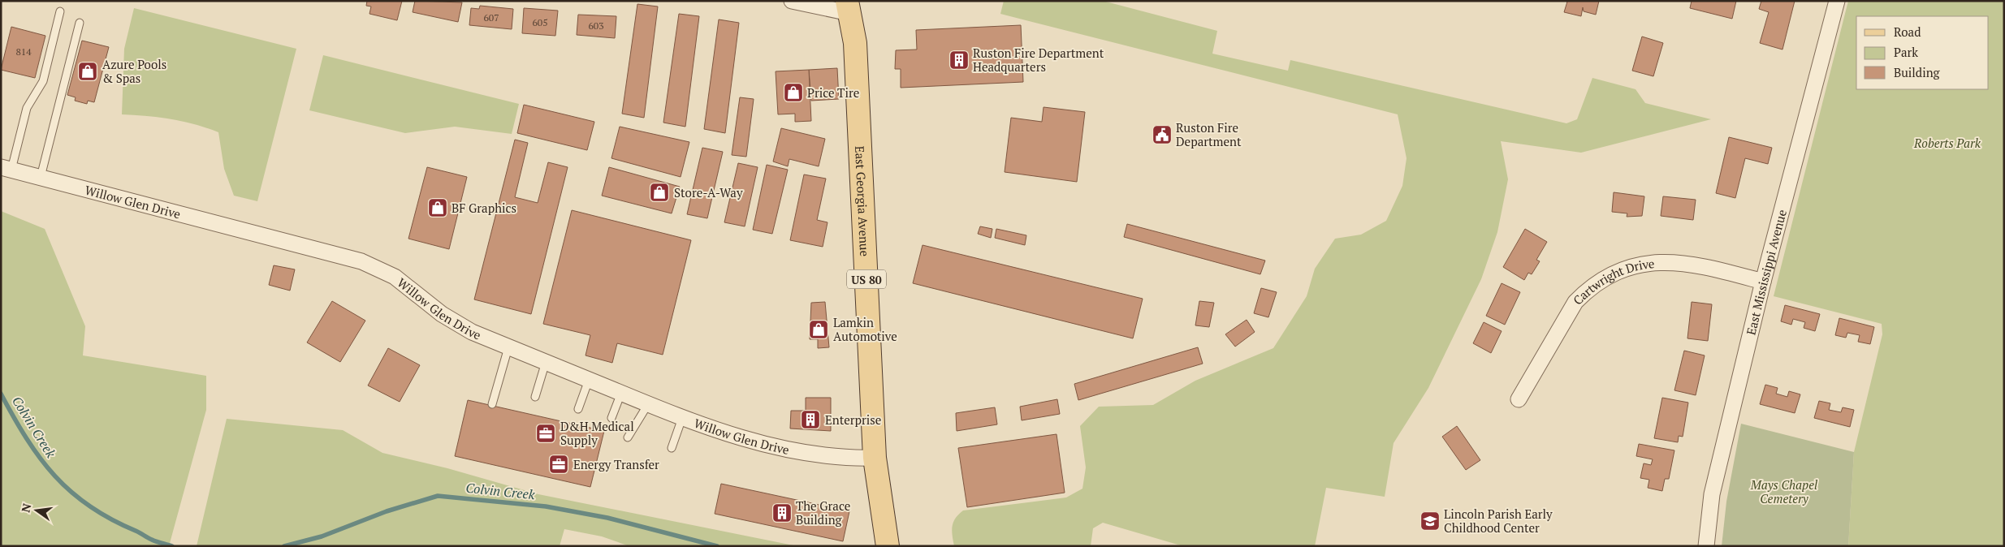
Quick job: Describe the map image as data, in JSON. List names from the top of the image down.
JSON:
{
  "streets": {
    "main road": ["East Georgia Avenue", "US 80"],
    "street": ["Willow Glen Drive", "East Mississippi Avenue", "Cartwright Drive"]
  },
  "crossings": [
    ["East Georgia Avenue", "Willow Glen Drive"],
    ["East Mississippi Avenue", "Cartwright Drive"]
  ],
  "water": ["Colvin Creek"],
  "parks": ["Roberts Park", "Mays Chapel Cemetery"],
  "places": {
    "building": ["Ruston Fire Department Headquarters", "Enterprise", "The Grace Building"],
    "shop": [
      "Azure Pools & Spas",
      "Price Tire",
      "Store-A-Way",
      "BF Graphics",
      "Lamkin Automotive"
    ],
    "public building": ["Ruston Fire Department"],
    "office": ["D&H Medical Supply", "Energy Transfer"],
    "school or university": ["Lincoln Parish Early Childhood Center"]
  },
  "house_numbers": [
    "607",
    "605",
    "603",
    "814"
  ],
  "legend": ["Road", "Park", "Building"],
  "north": "left"
}
